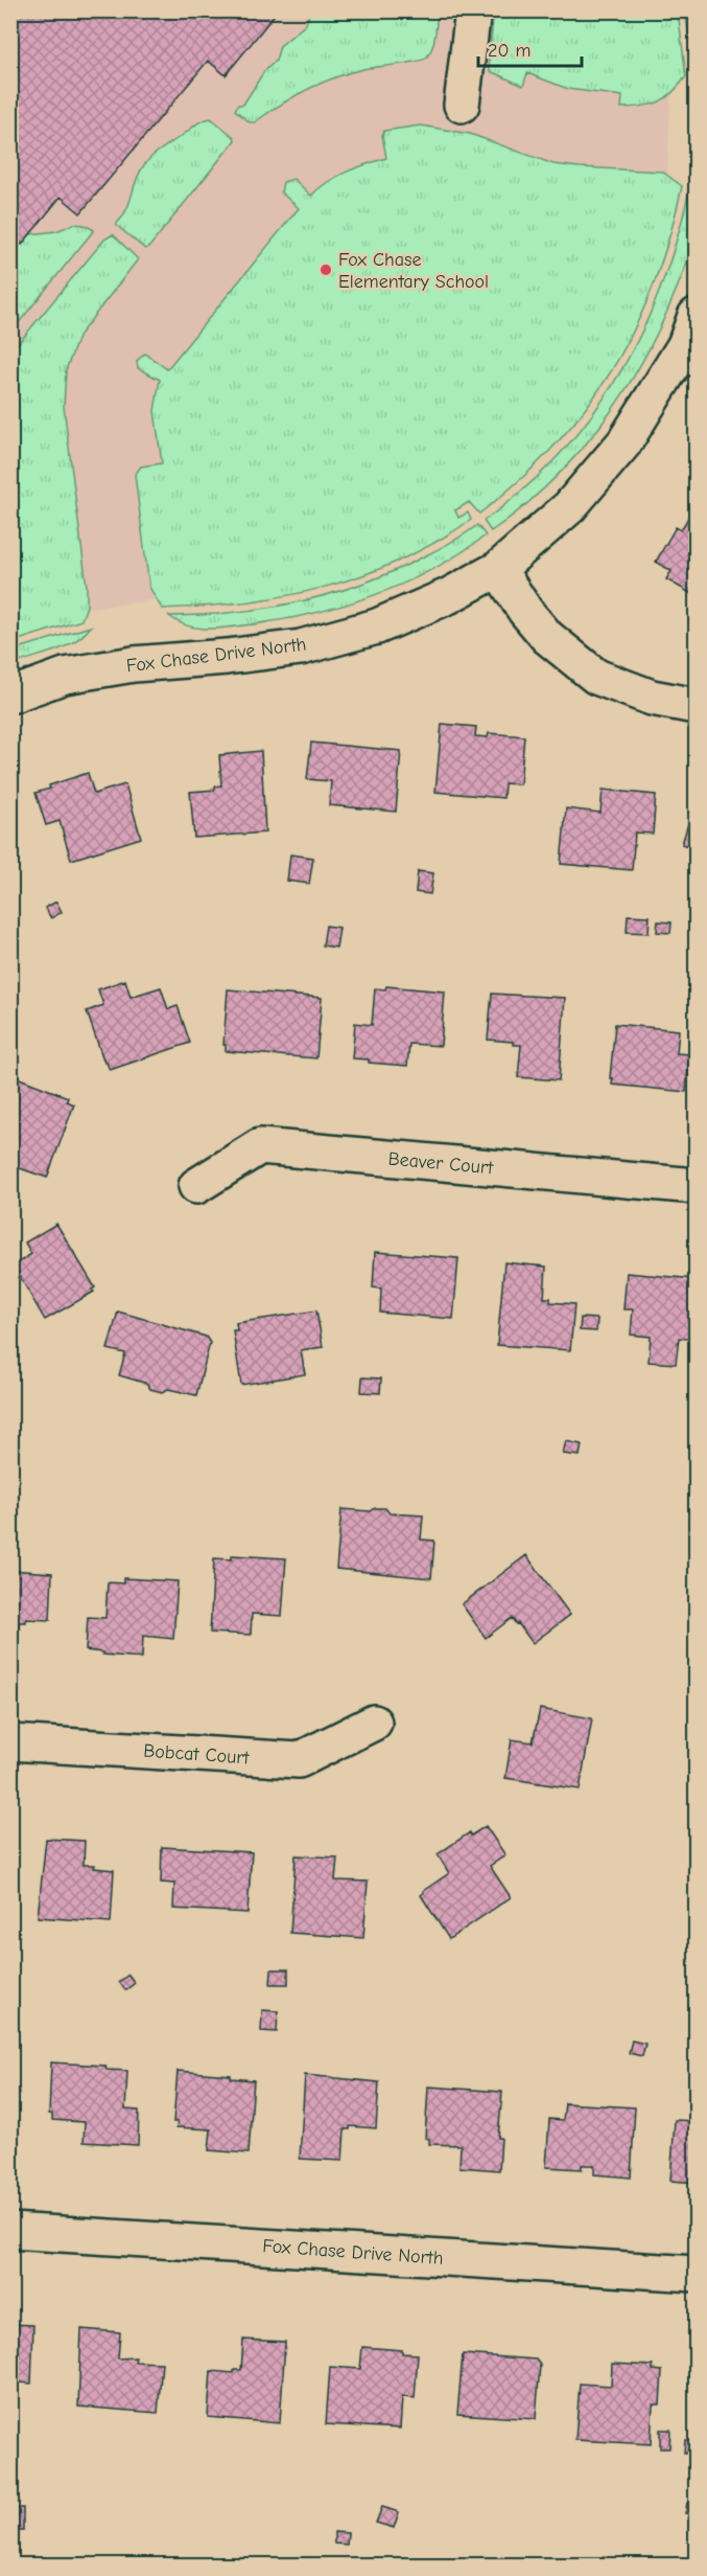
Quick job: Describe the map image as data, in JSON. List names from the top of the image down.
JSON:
{
  "streets": {
    "street": ["Fox Chase Drive North", "Beaver Court", "Bobcat Court"]
  },
  "places": ["Fox Chase Elementary School"],
  "scale_bar": "20 m"
}
